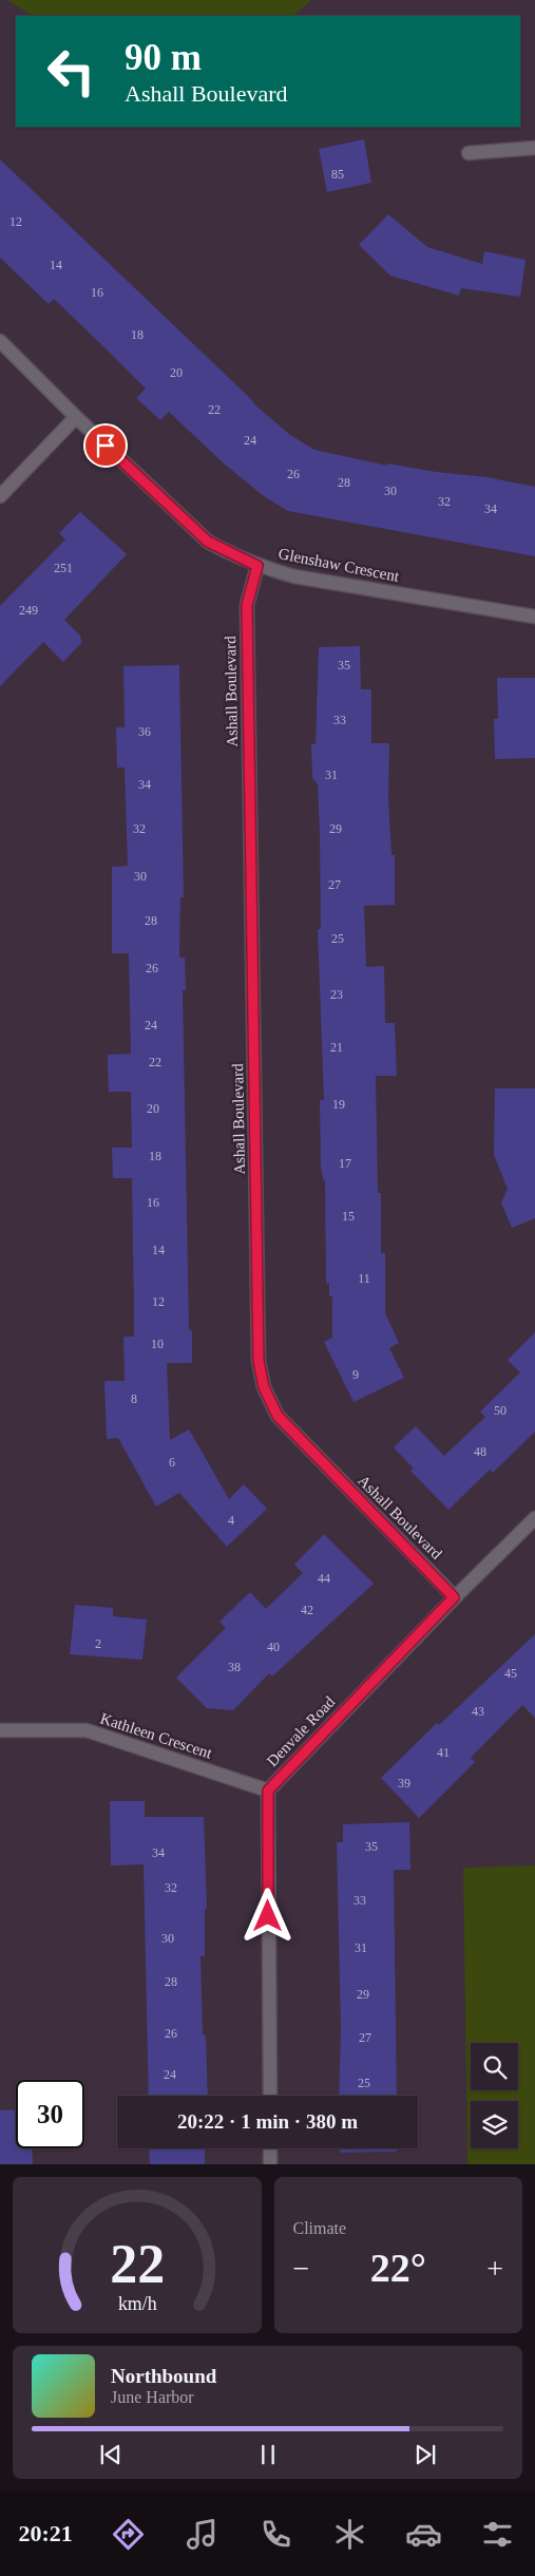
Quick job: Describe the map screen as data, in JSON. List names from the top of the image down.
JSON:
{
  "streets": {
    "street": [
      "Glenshaw Crescent",
      "Ashall Boulevard",
      "Denvale Road",
      "Kathleen Crescent"
    ]
  },
  "crossings": [
    ["Glenshaw Crescent", "Ashall Boulevard"],
    ["Ashall Boulevard", "Denvale Road"],
    ["Denvale Road", "Kathleen Crescent"]
  ],
  "house_numbers": [
    "85",
    "12",
    "14",
    "16",
    "18",
    "20",
    "22",
    "24",
    "26",
    "28",
    "30",
    "32",
    "34",
    "251",
    "249",
    "35",
    "33",
    "36",
    "31",
    "34",
    "32",
    "29",
    "30",
    "27",
    "28",
    "25",
    "26",
    "23",
    "24",
    "21",
    "22",
    "19",
    "20",
    "18",
    "17",
    "16",
    "15",
    "14",
    "11",
    "12",
    "10",
    "9",
    "8",
    "50",
    "48",
    "6",
    "4",
    "44",
    "42",
    "2",
    "40",
    "38",
    "45",
    "43",
    "41",
    "39",
    "35",
    "34",
    "32",
    "33",
    "30",
    "31",
    "28",
    "29",
    "26",
    "27",
    "24",
    "25"
  ],
  "page": {
    "turn": ["90 m", "Ashall Boulevard"],
    "limit": "30",
    "trip": "20:22 · 1 min · 380 m",
    "tile": "Climate",
    "heat": ["−", "22°", "+"],
    "song": ["Northbound", "June Harbor"],
    "tabs": "20:21",
    "gauge": ["22", "km/h"]
  }
}
